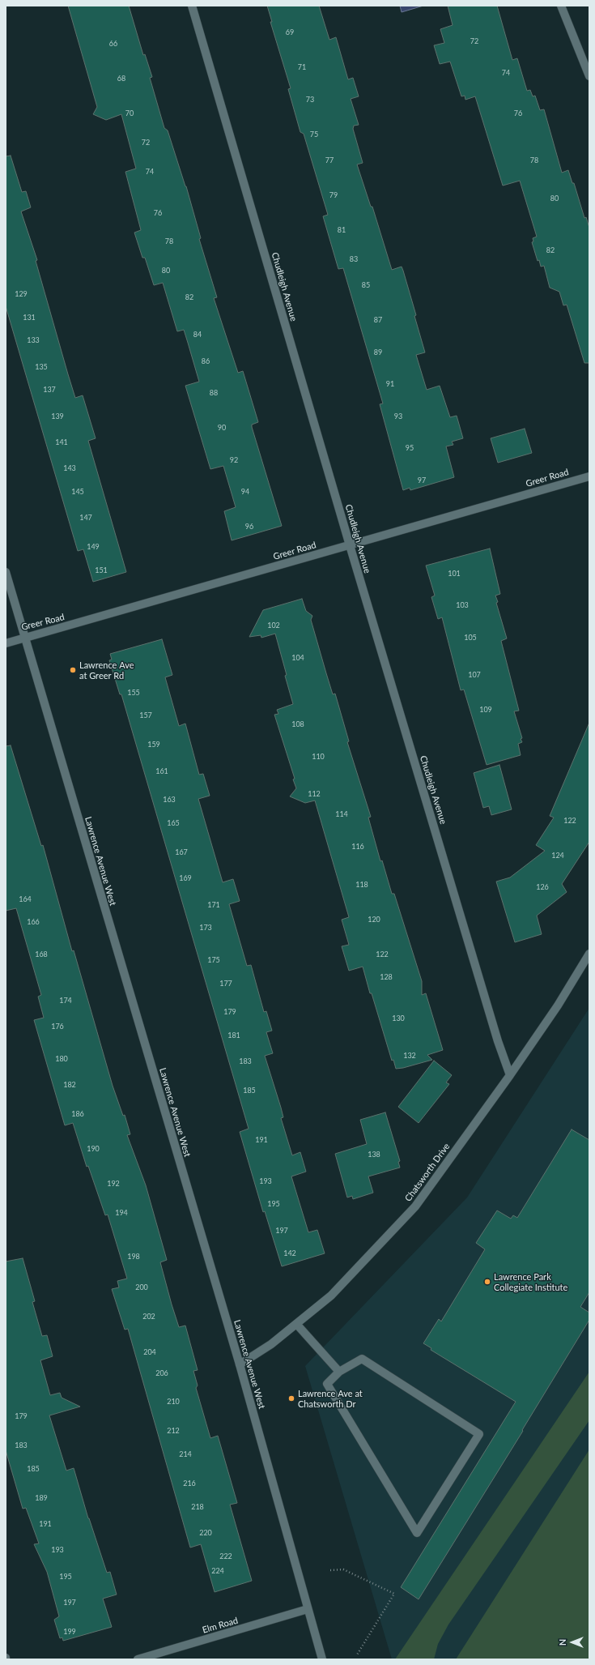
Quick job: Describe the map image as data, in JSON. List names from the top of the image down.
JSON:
{
  "streets": {
    "street": [
      "Chudleigh Avenue",
      "Greer Road",
      "Lawrence Avenue West",
      "Chatsworth Drive",
      "Elm Road"
    ]
  },
  "crossings": [
    ["Chudleigh Avenue", "Greer Road"],
    ["Chudleigh Avenue", "Chatsworth Drive"],
    ["Greer Road", "Lawrence Avenue West"],
    ["Lawrence Avenue West", "Chatsworth Drive"],
    ["Lawrence Avenue West", "Elm Road"]
  ],
  "places": ["Lawrence Ave at Greer Rd", "Lawrence Park Collegiate Institute", "Lawrence Ave at Chatsworth Dr"],
  "house_numbers": [
    "69",
    "72",
    "66",
    "71",
    "74",
    "68",
    "73",
    "70",
    "76",
    "75",
    "72",
    "77",
    "78",
    "74",
    "79",
    "80",
    "76",
    "81",
    "78",
    "82",
    "83",
    "80",
    "85",
    "129",
    "82",
    "131",
    "87",
    "84",
    "133",
    "89",
    "86",
    "135",
    "91",
    "137",
    "88",
    "139",
    "93",
    "90",
    "141",
    "95",
    "92",
    "143",
    "97",
    "145",
    "94",
    "147",
    "96",
    "149",
    "151",
    "101",
    "103",
    "102",
    "105",
    "104",
    "107",
    "155",
    "109",
    "157",
    "108",
    "159",
    "110",
    "161",
    "112",
    "163",
    "114",
    "122",
    "165",
    "116",
    "167",
    "124",
    "169",
    "118",
    "126",
    "164",
    "171",
    "120",
    "166",
    "173",
    "168",
    "122",
    "175",
    "128",
    "177",
    "174",
    "179",
    "130",
    "176",
    "181",
    "132",
    "180",
    "183",
    "182",
    "185",
    "186",
    "191",
    "190",
    "138",
    "193",
    "192",
    "195",
    "194",
    "197",
    "142",
    "198",
    "200",
    "202",
    "204",
    "206",
    "210",
    "179",
    "212",
    "183",
    "214",
    "185",
    "216",
    "189",
    "218",
    "191",
    "220",
    "193",
    "222",
    "224",
    "195",
    "197",
    "199"
  ],
  "north": "left"
}
